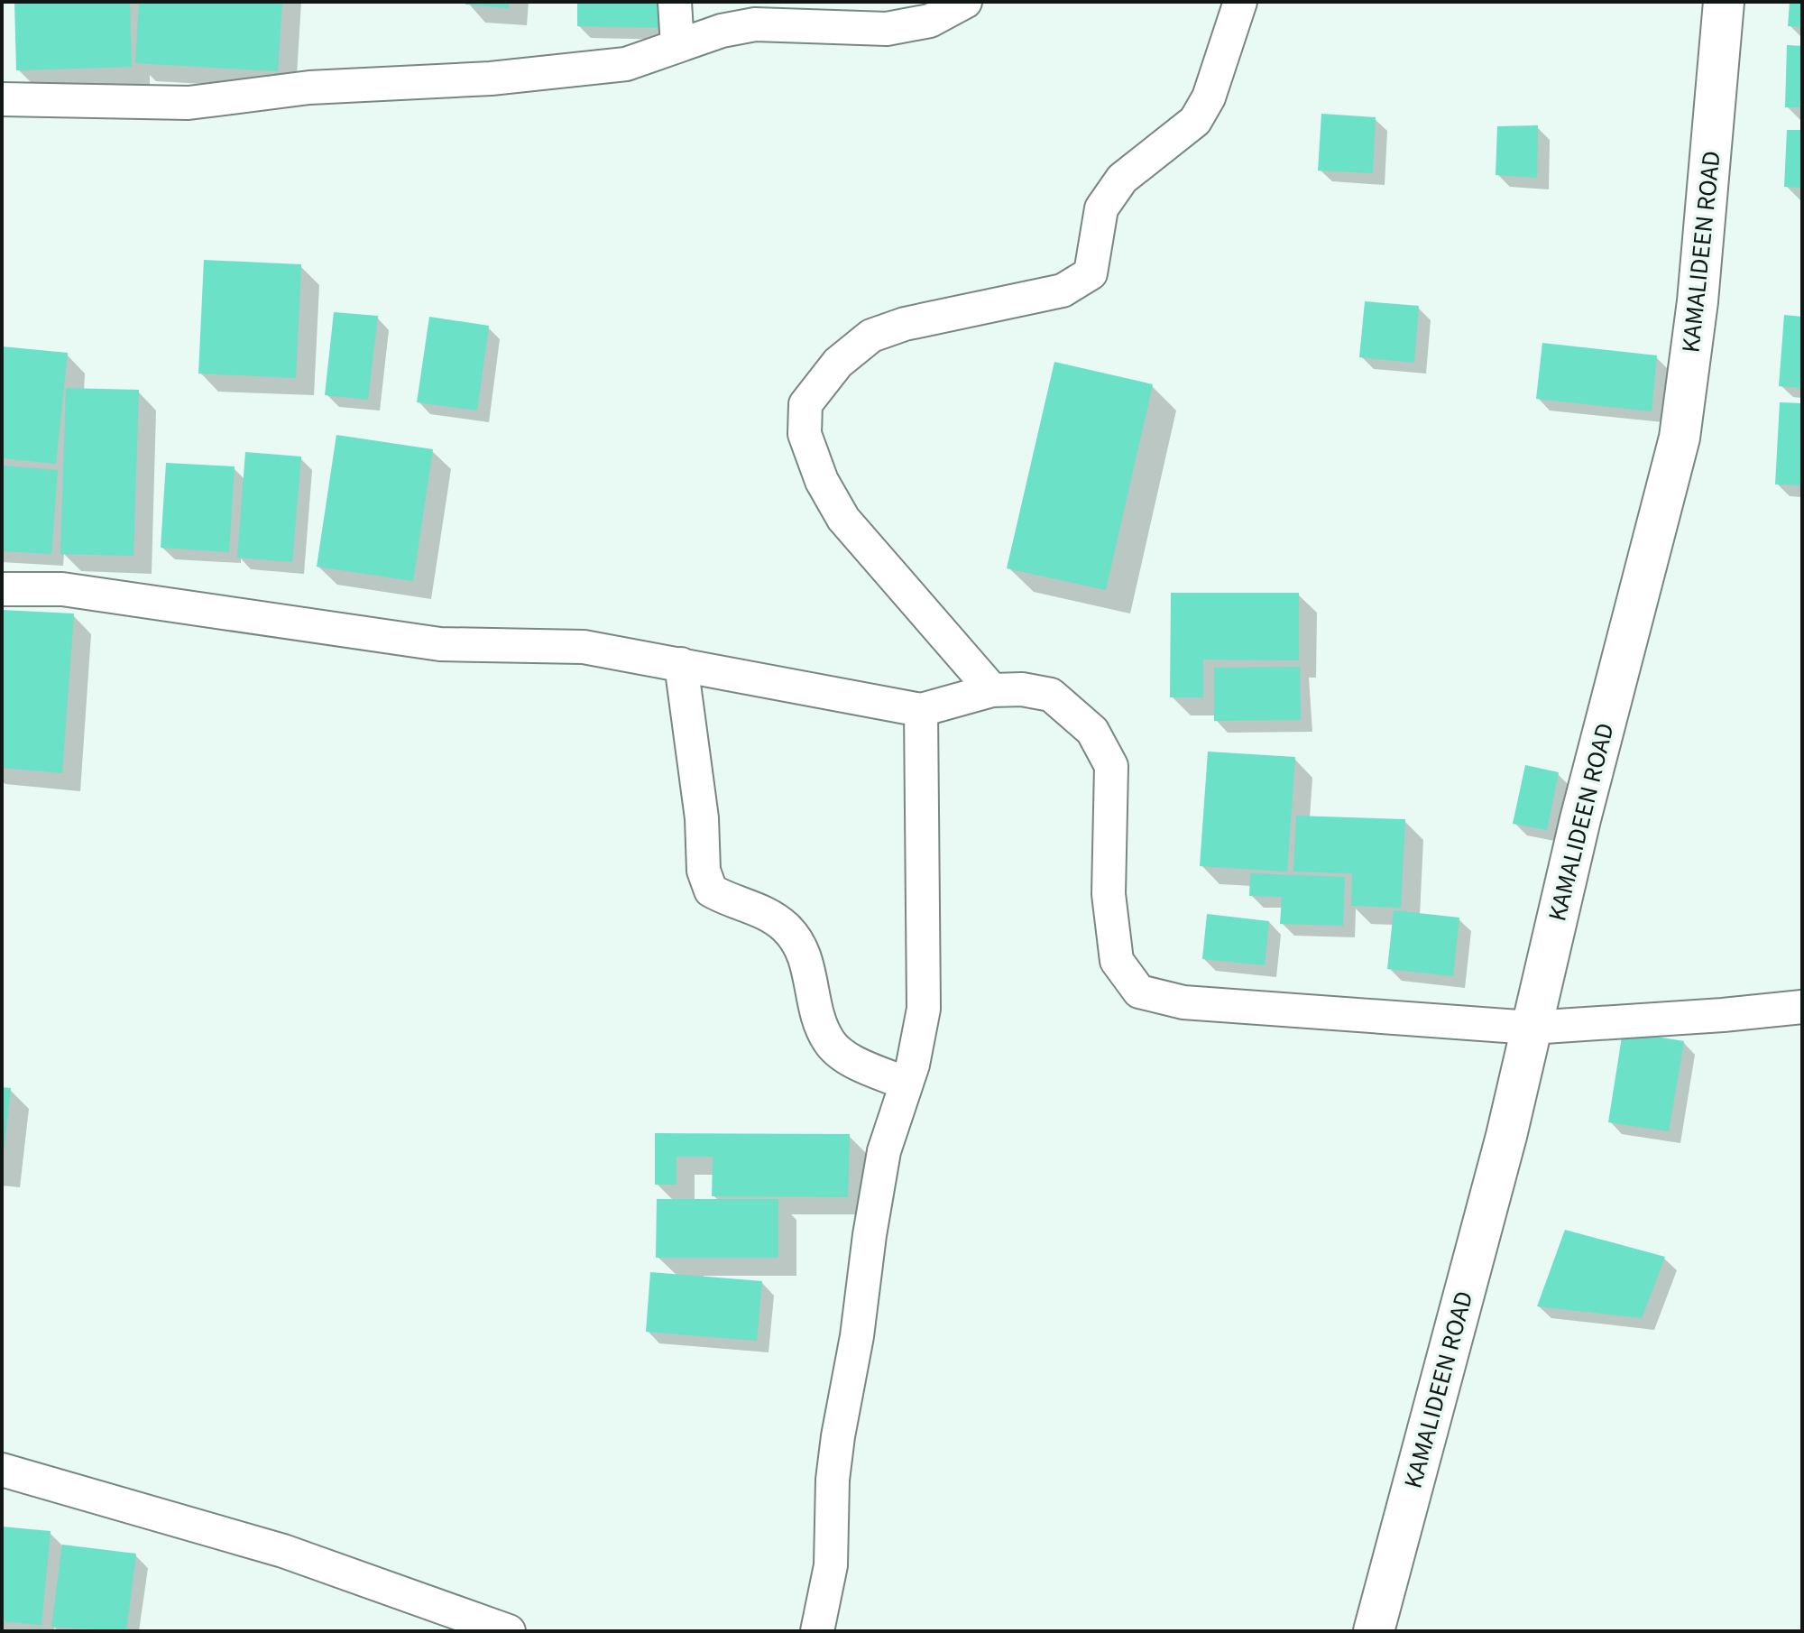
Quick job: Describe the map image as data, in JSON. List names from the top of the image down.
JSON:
{
  "streets": {
    "street": ["KAMALIDEEN ROAD"]
  }
}
